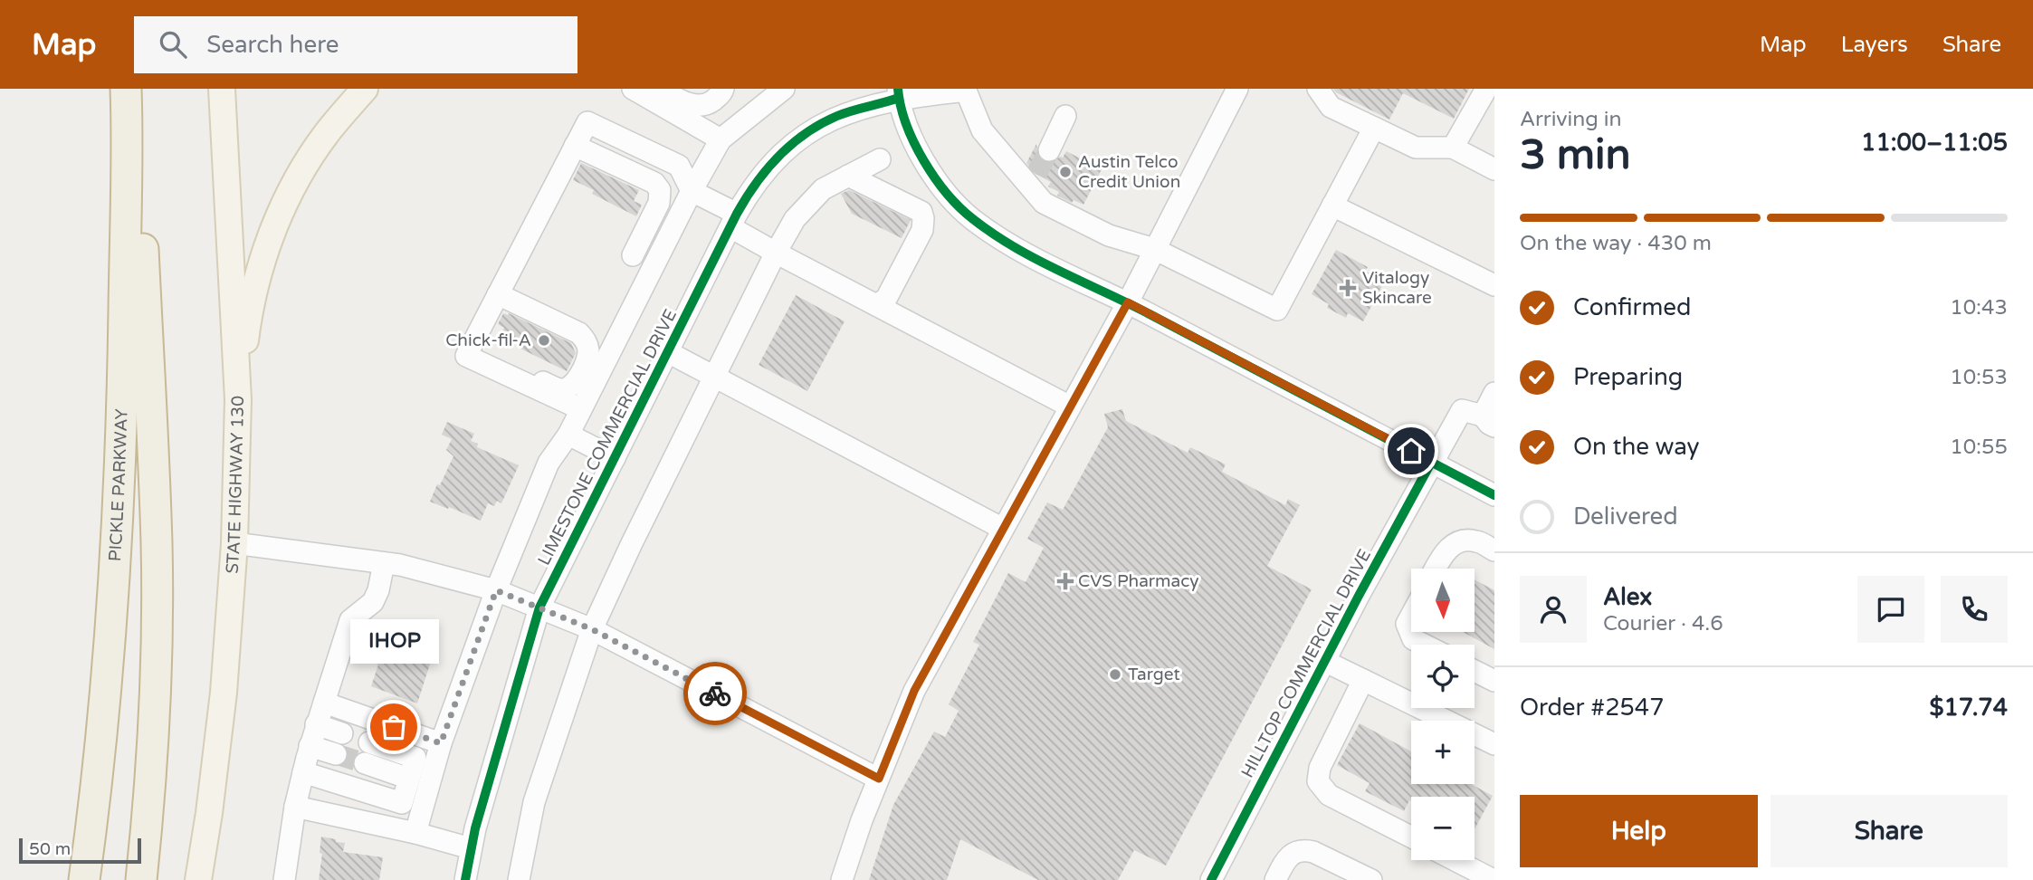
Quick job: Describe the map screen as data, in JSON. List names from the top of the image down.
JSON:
{
  "streets": {
    "highway": ["PICKLE PARKWAY"],
    "main road": ["STATE HIGHWAY 130"],
    "street": ["LIMESTONE COMMERCIAL DRIVE", "HILLTOP COMMERCIAL DRIVE"]
  },
  "places": {
    "other": [
      "Austin Telco Credit Union",
      "Chick-fil-A",
      "Target",
      "IHOP"
    ],
    "health": ["Vitalogy Skincare", "CVS Pharmacy"]
  },
  "scale_bar": "50 m",
  "north": "bottom",
  "page": {
    "header": "Map",
    "search": "Search here",
    "nav": ["Map", "Layers", "Share"],
    "heading": ["3 min", "Arriving in", "11:00–11:05"],
    "panel": [
      "Alex",
      "Courier · 4.6",
      "Order #2547",
      "$17.74"
    ],
    "bar": "On the way · 430 m",
    "list": [
      ["Confirmed", "10:43"],
      ["Preparing", "10:53"],
      ["On the way", "10:55"],
      "Delivered"
    ],
    "map_buttons": ["+", "−"],
    "bubble": "IHOP",
    "buttons": ["Help", "Share"],
    "scale": "50 m"
  }
}
